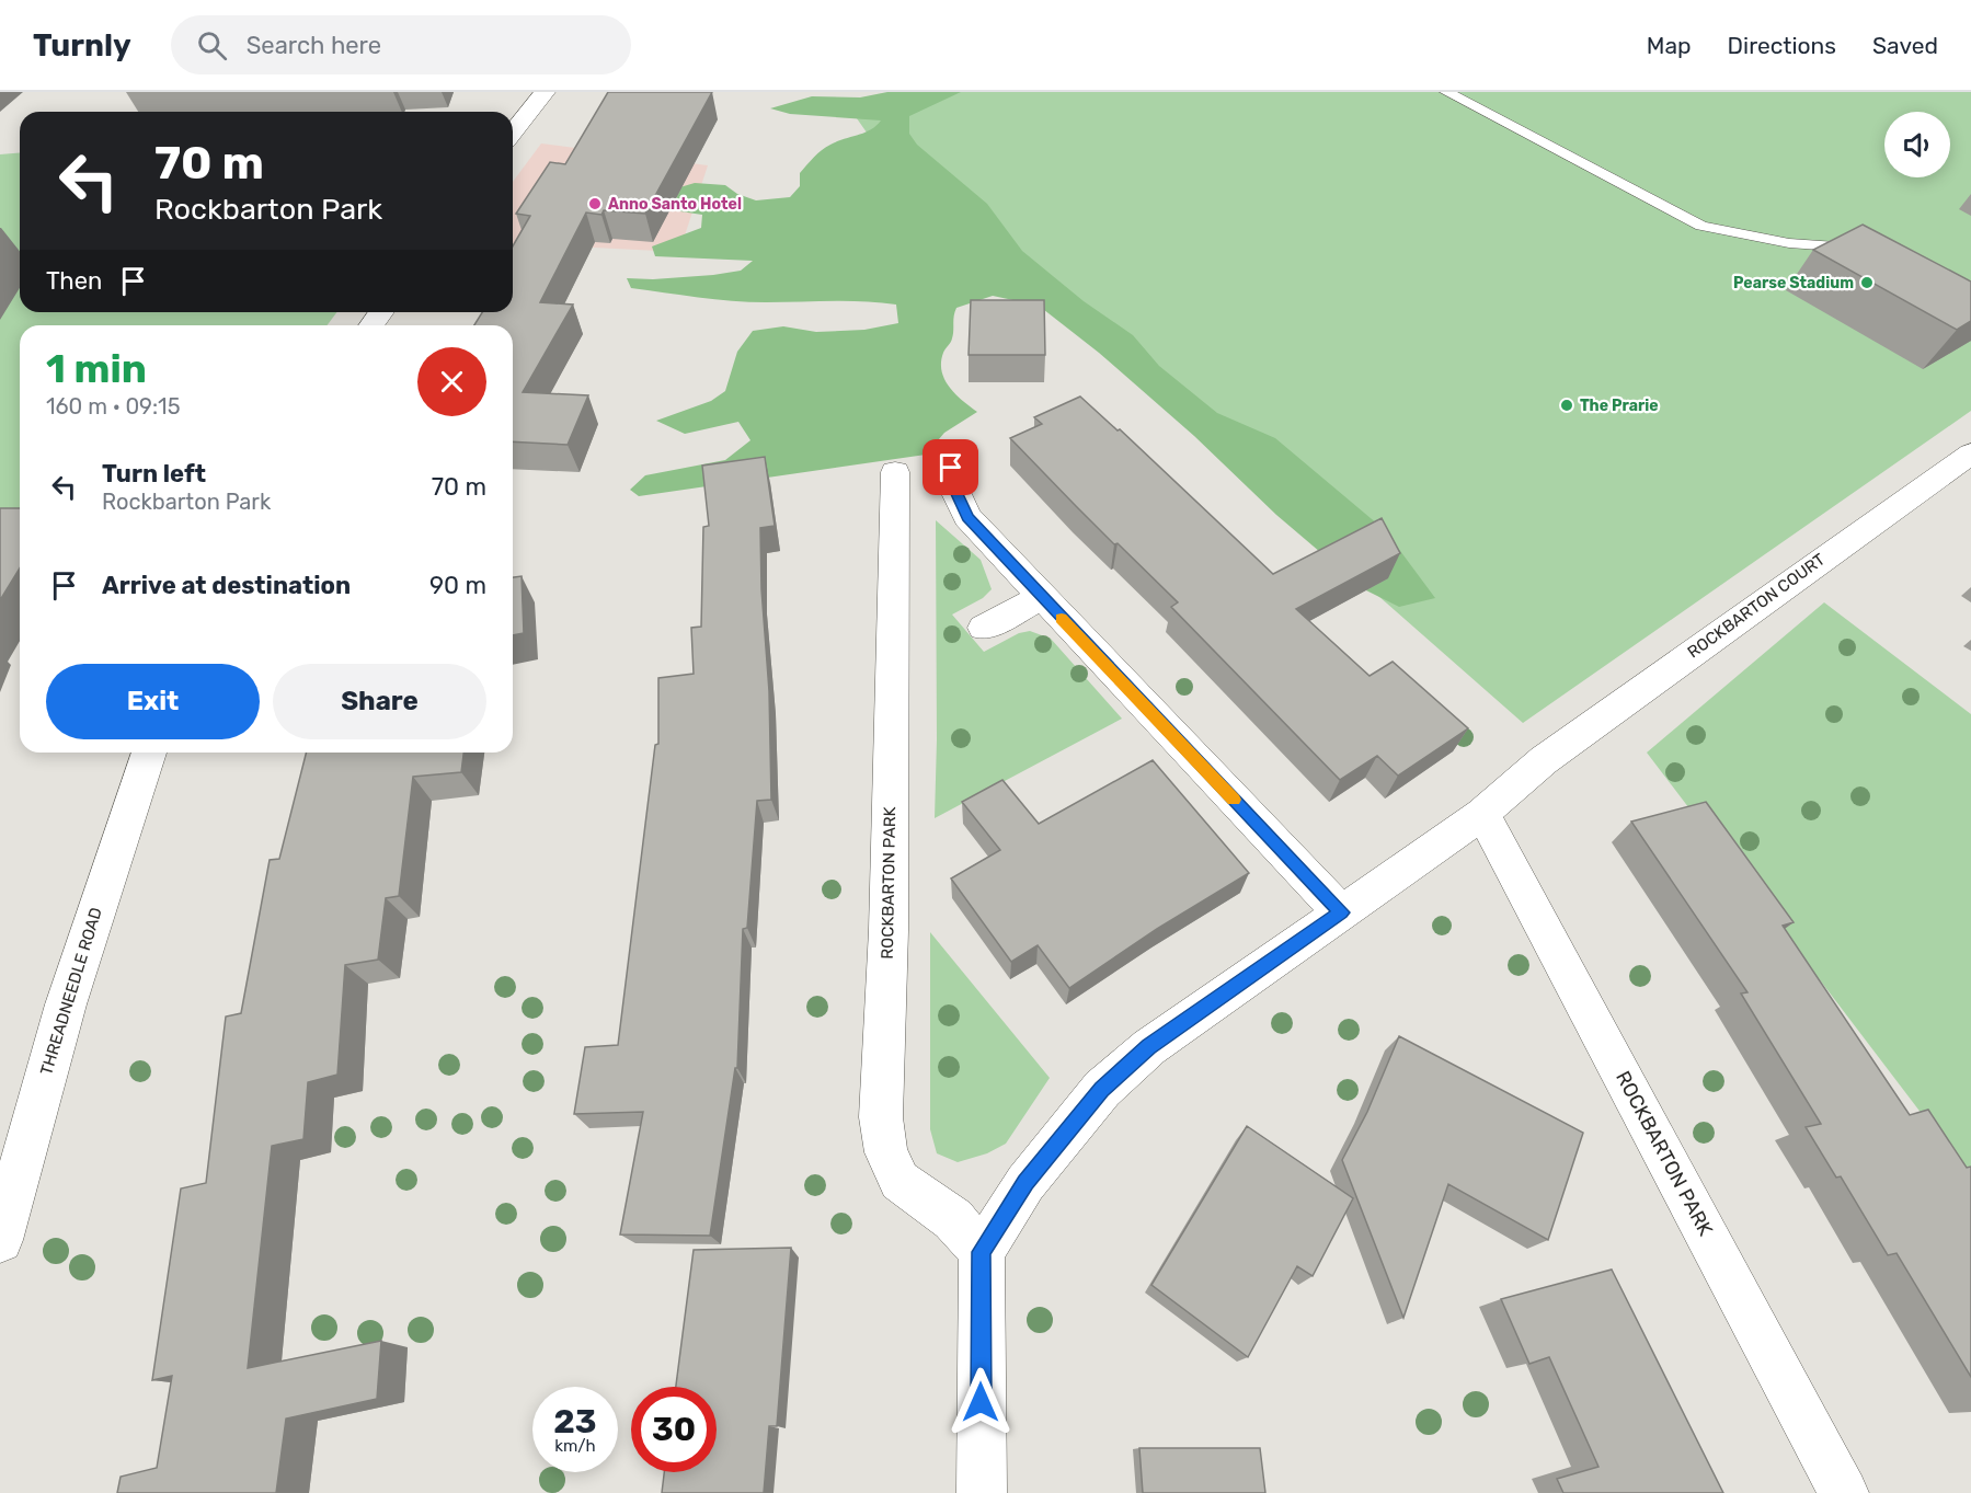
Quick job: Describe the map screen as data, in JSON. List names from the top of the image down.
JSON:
{
  "streets": {
    "street": ["ROCKBARTON COURT", "ROCKBARTON PARK", "THREADNEEDLE ROAD"]
  },
  "crossings": [
    ["ROCKBARTON COURT", "ROCKBARTON PARK"]
  ],
  "places": ["Anno Santo Hotel", "Pearse Stadium", "The Prarie"],
  "page": {
    "header": "Turnly",
    "search": "Search here",
    "nav": ["Map", "Directions", "Saved"],
    "turn": ["70 m", "Rockbarton Park"],
    "then": "Then",
    "heading": ["1 min", "160 m · 09:15"],
    "list": [
      {
        "name": "Turn left",
        "note": "Rockbarton Park",
        "value": "70 m"
      },
      {
        "name": "Arrive at destination",
        "value": "90 m"
      }
    ],
    "buttons": ["Exit", "Share"],
    "speed": "23 km/h",
    "limit": "30"
  }
}
